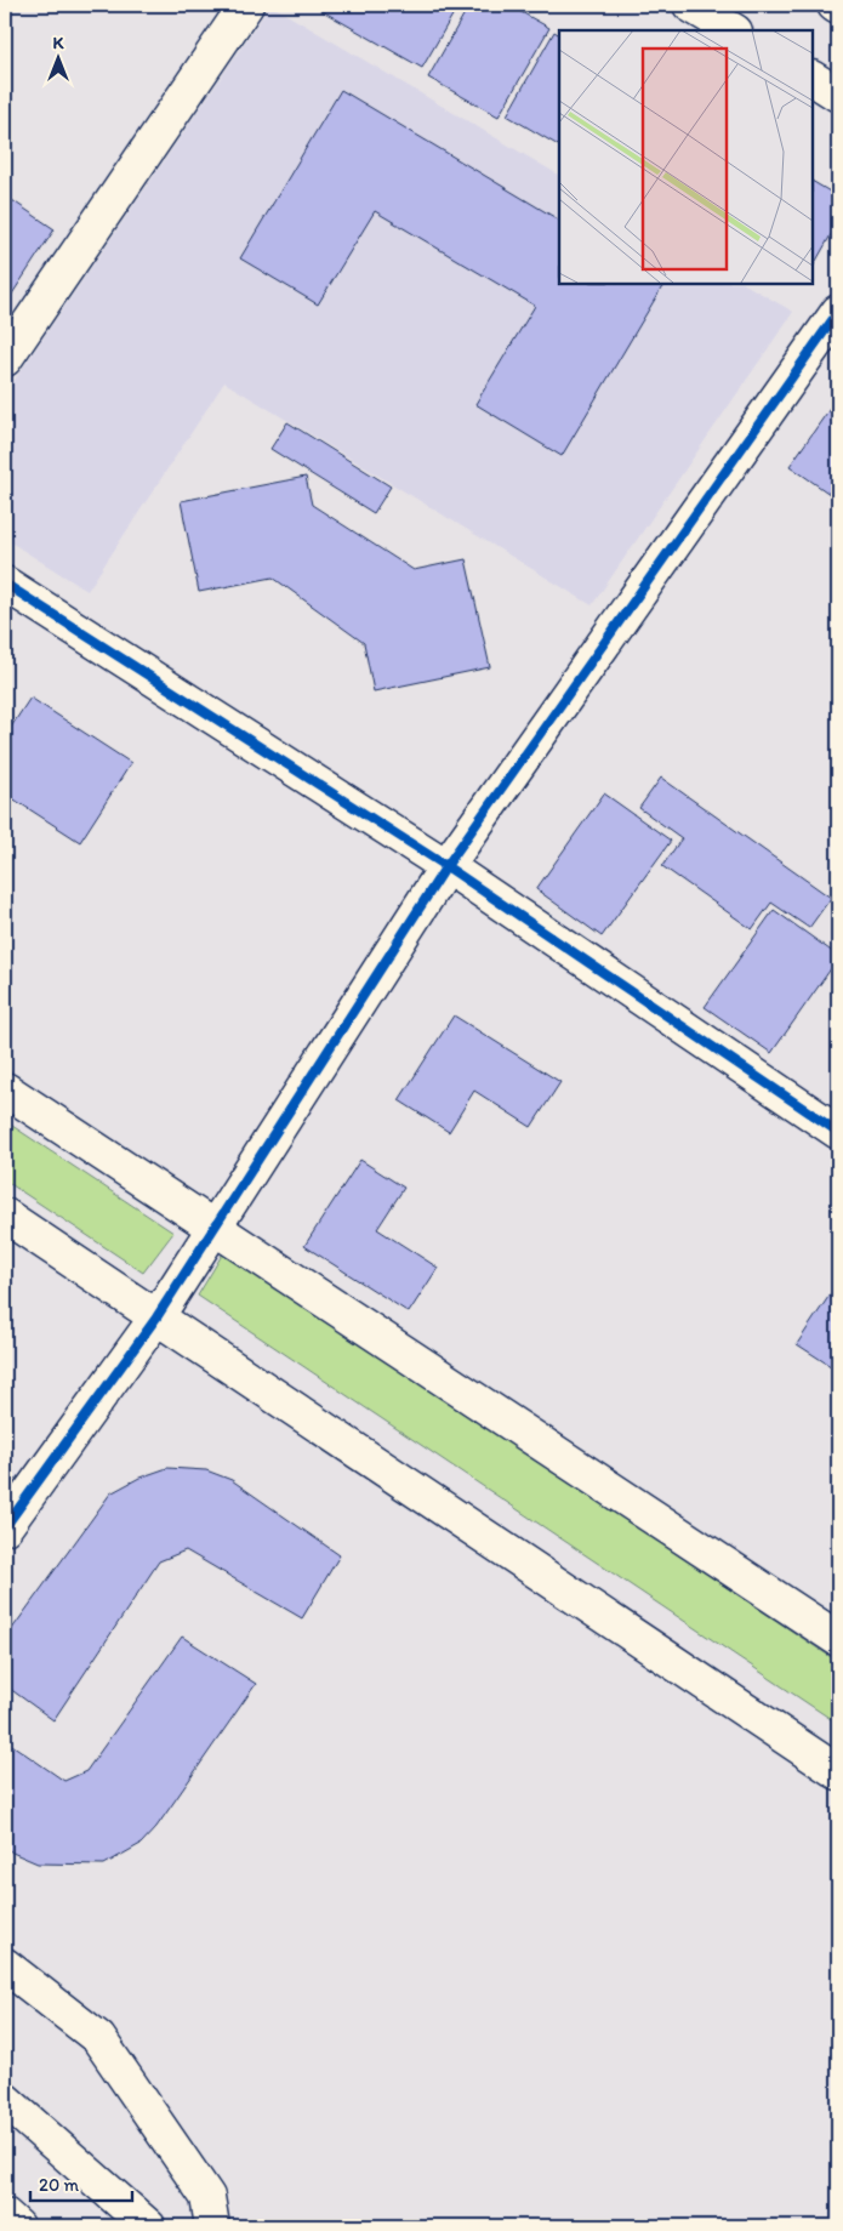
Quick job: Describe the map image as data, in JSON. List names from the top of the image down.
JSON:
{
  "scale_bar": "20 m",
  "north": "top"
}
